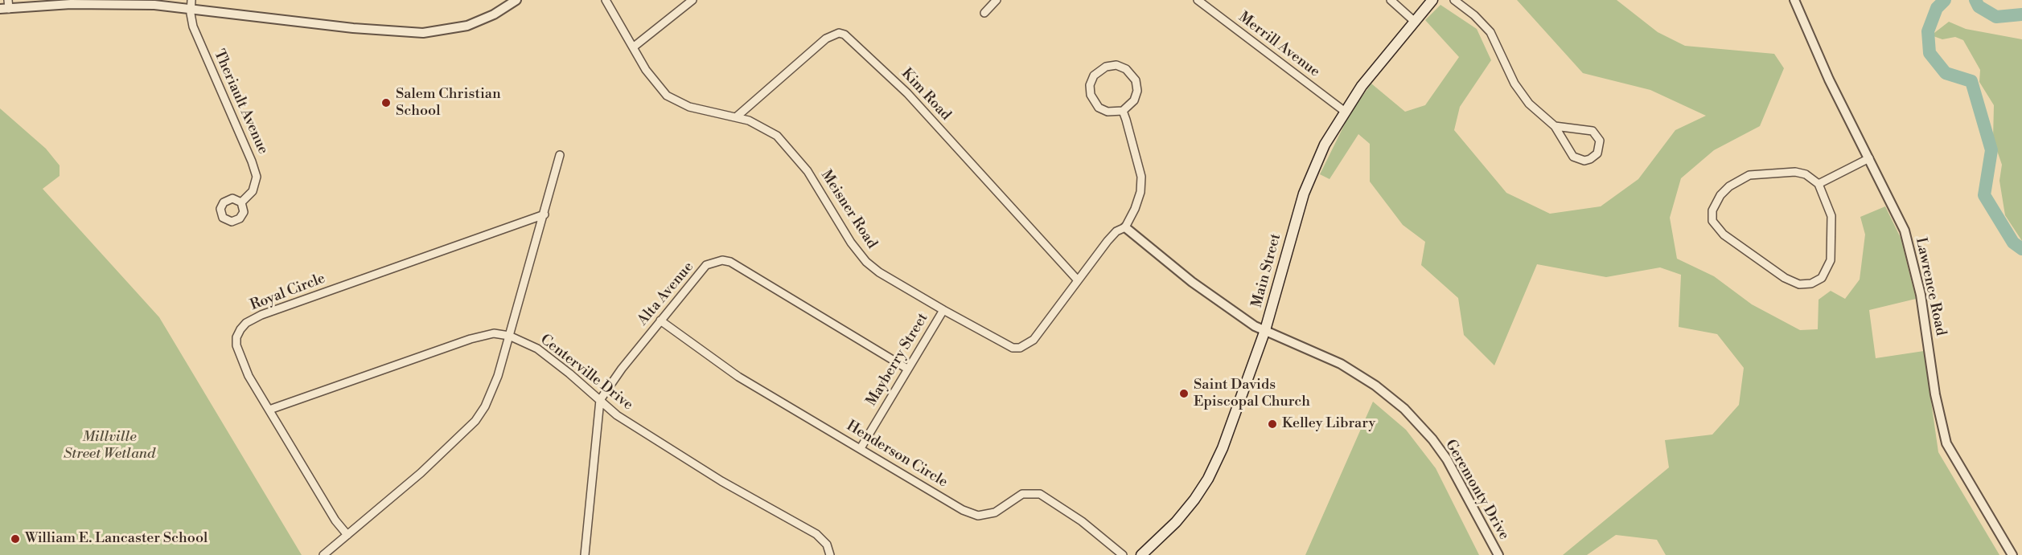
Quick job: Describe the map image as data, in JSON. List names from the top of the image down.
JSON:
{
  "streets": {
    "main road": ["Main Street"],
    "street": [
      "Merrill Avenue",
      "Kim Road",
      "Theriault Avenue",
      "Meisner Road",
      "Lawrence Road",
      "Royal Circle",
      "Alta Avenue",
      "Mayberry Street",
      "Centerville Drive",
      "Henderson Circle",
      "Geremonty Drive"
    ]
  },
  "crossings": [
    ["Merrill Avenue", "Main Street"],
    ["Kim Road", "Meisner Road"],
    ["Meisner Road", "Mayberry Street"],
    ["Meisner Road", "Geremonty Drive"],
    ["Main Street", "Geremonty Drive"],
    ["Royal Circle", "Centerville Drive"],
    ["Alta Avenue", "Mayberry Street"],
    ["Alta Avenue", "Centerville Drive"],
    ["Alta Avenue", "Henderson Circle"],
    ["Mayberry Street", "Henderson Circle"]
  ],
  "parks": ["Millville Street Wetland"],
  "places": [
    "Salem Christian School",
    "Saint Davids Episcopal Church",
    "Kelley Library",
    "William E. Lancaster School"
  ]
}
